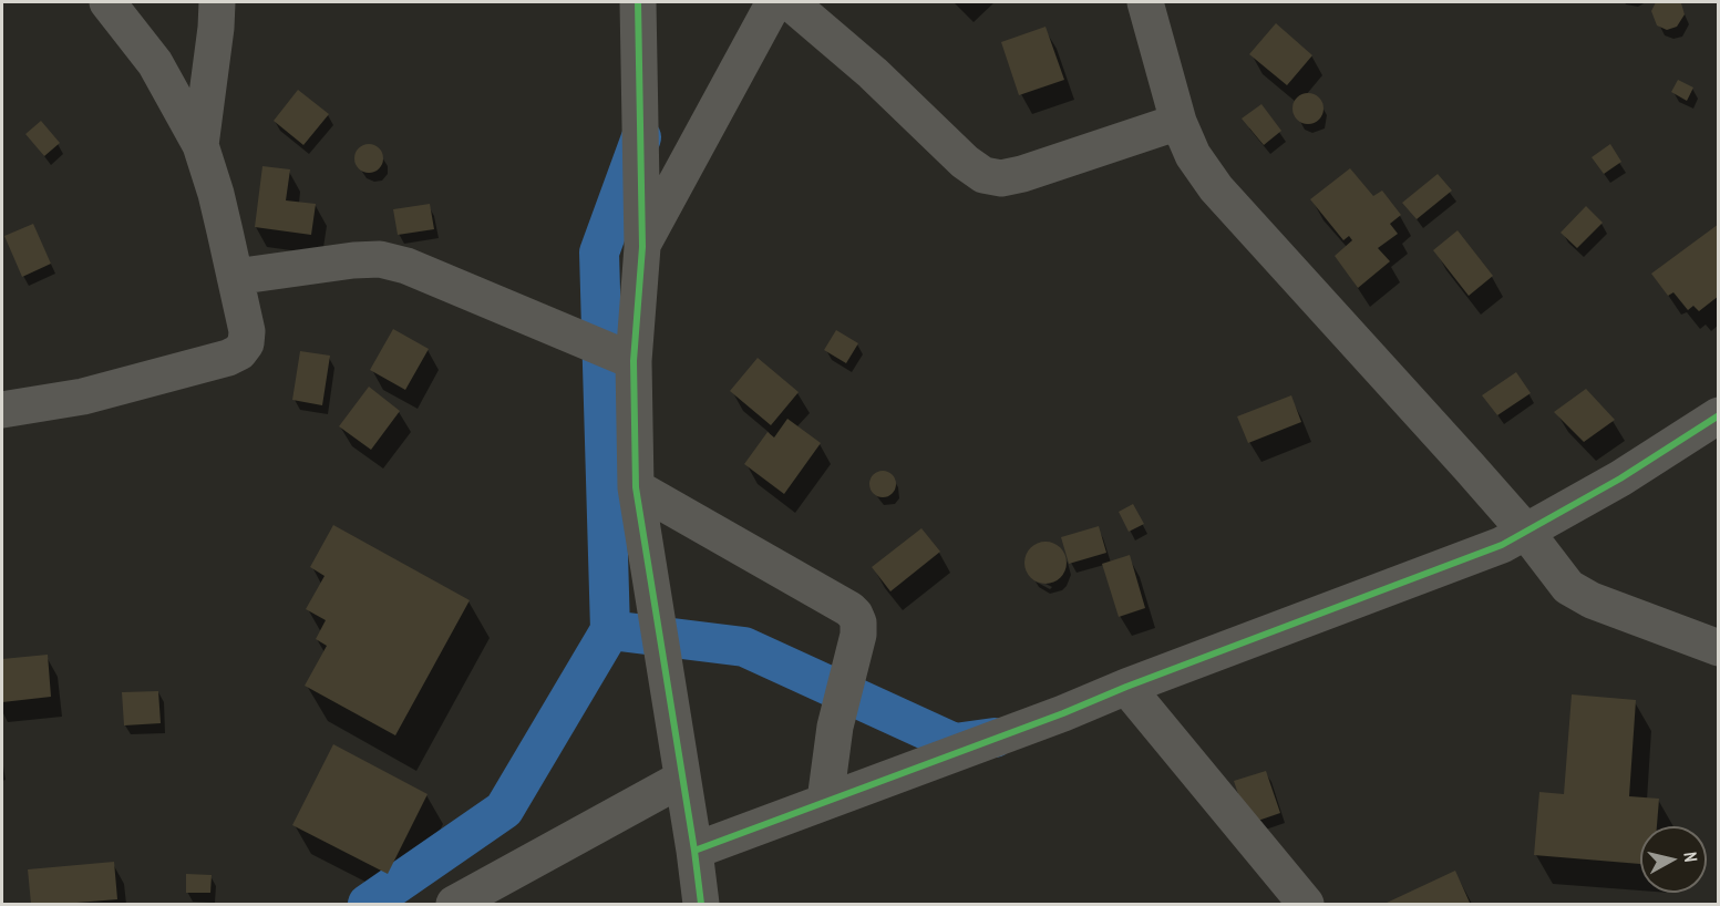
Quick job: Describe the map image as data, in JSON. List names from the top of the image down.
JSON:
{
  "north": "right"
}
